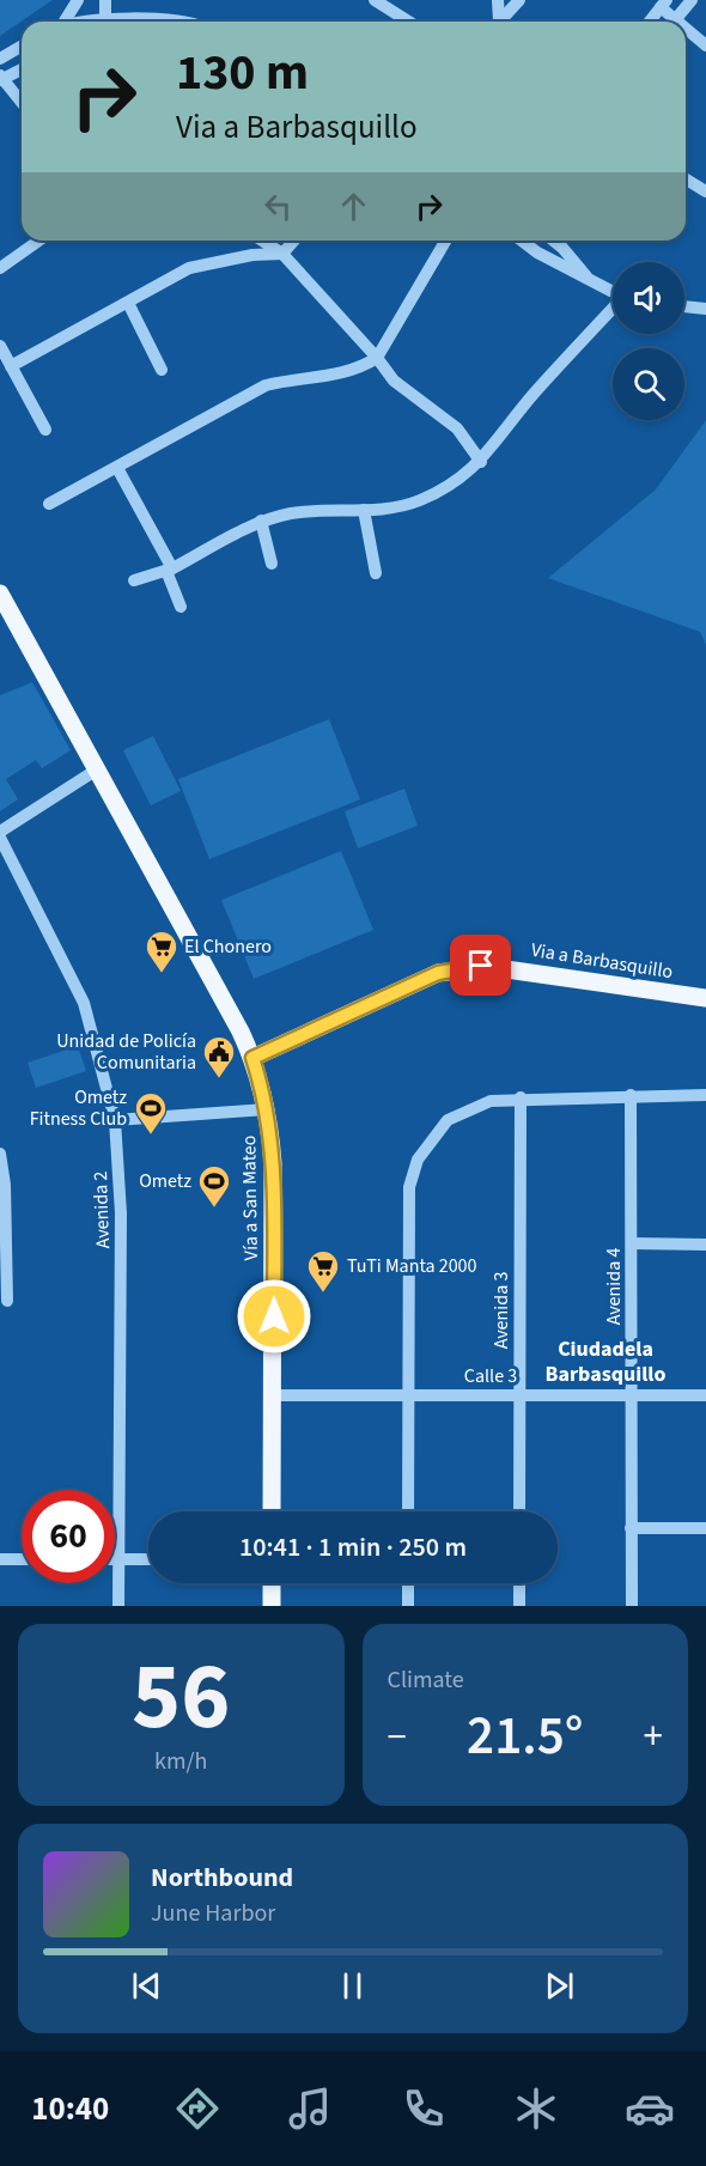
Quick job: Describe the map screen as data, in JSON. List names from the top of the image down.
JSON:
{
  "streets": {
    "main road": ["Via a Barbasquillo", "Vía a San Mateo"],
    "street": [
      "Avenida 2",
      "Avenida 4",
      "Avenida 3",
      "Calle 3"
    ]
  },
  "crossings": [
    ["Via a Barbasquillo", "Vía a San Mateo"],
    ["Vía a San Mateo", "Calle 3"],
    ["Avenida 4", "Calle 3"],
    ["Avenida 3", "Calle 3"]
  ],
  "districts": ["Ciudadela Barbasquillo"],
  "places": {
    "supermarket": ["El Chonero", "TuTi Manta 2000"],
    "public building": ["Unidad de Policía Comunitaria"],
    "sports": ["Ometz Fitness Club", "Ometz"]
  },
  "page": {
    "turn": ["130 m", "Via a Barbasquillo"],
    "limit": "60",
    "trip": "10:41 · 1 min · 250 m",
    "tile": [
      ["56", "km/h"],
      "Climate"
    ],
    "heat": ["−", "21.5°", "+"],
    "song": ["Northbound", "June Harbor"],
    "tabs": "10:40"
  }
}
